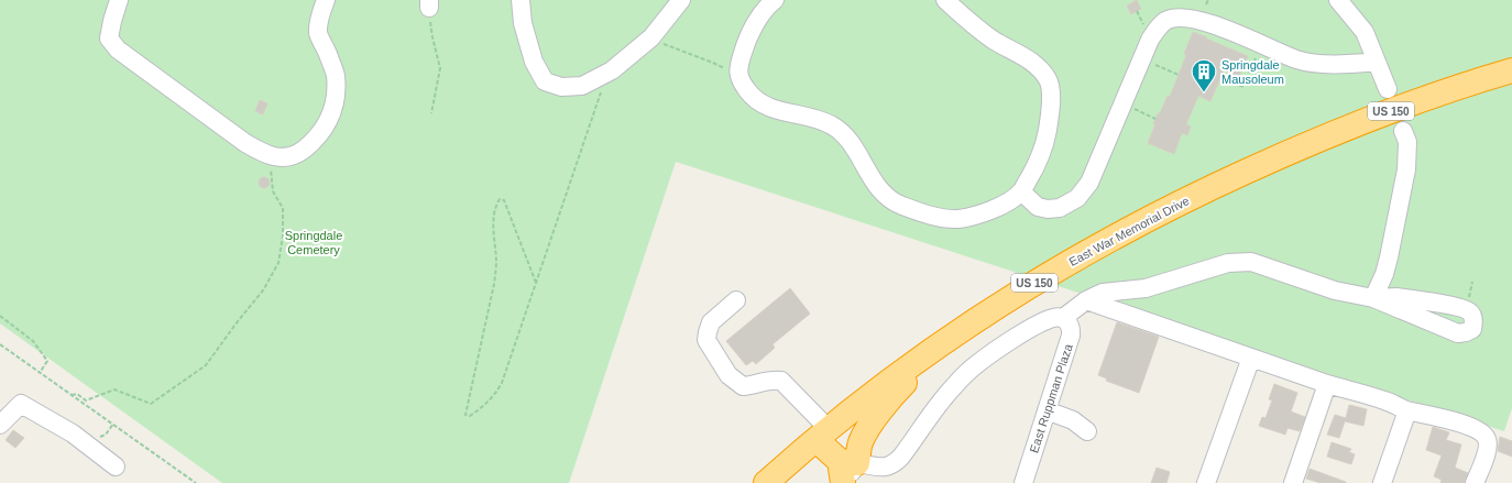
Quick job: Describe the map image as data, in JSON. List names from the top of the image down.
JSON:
{
  "streets": {
    "highway": ["US 150", "East War Memorial Drive"],
    "street": ["East Ruppman Plaza"]
  },
  "parks": ["Springdale Cemetery"],
  "places": {
    "building": ["Springdale Mausoleum"]
  }
}
